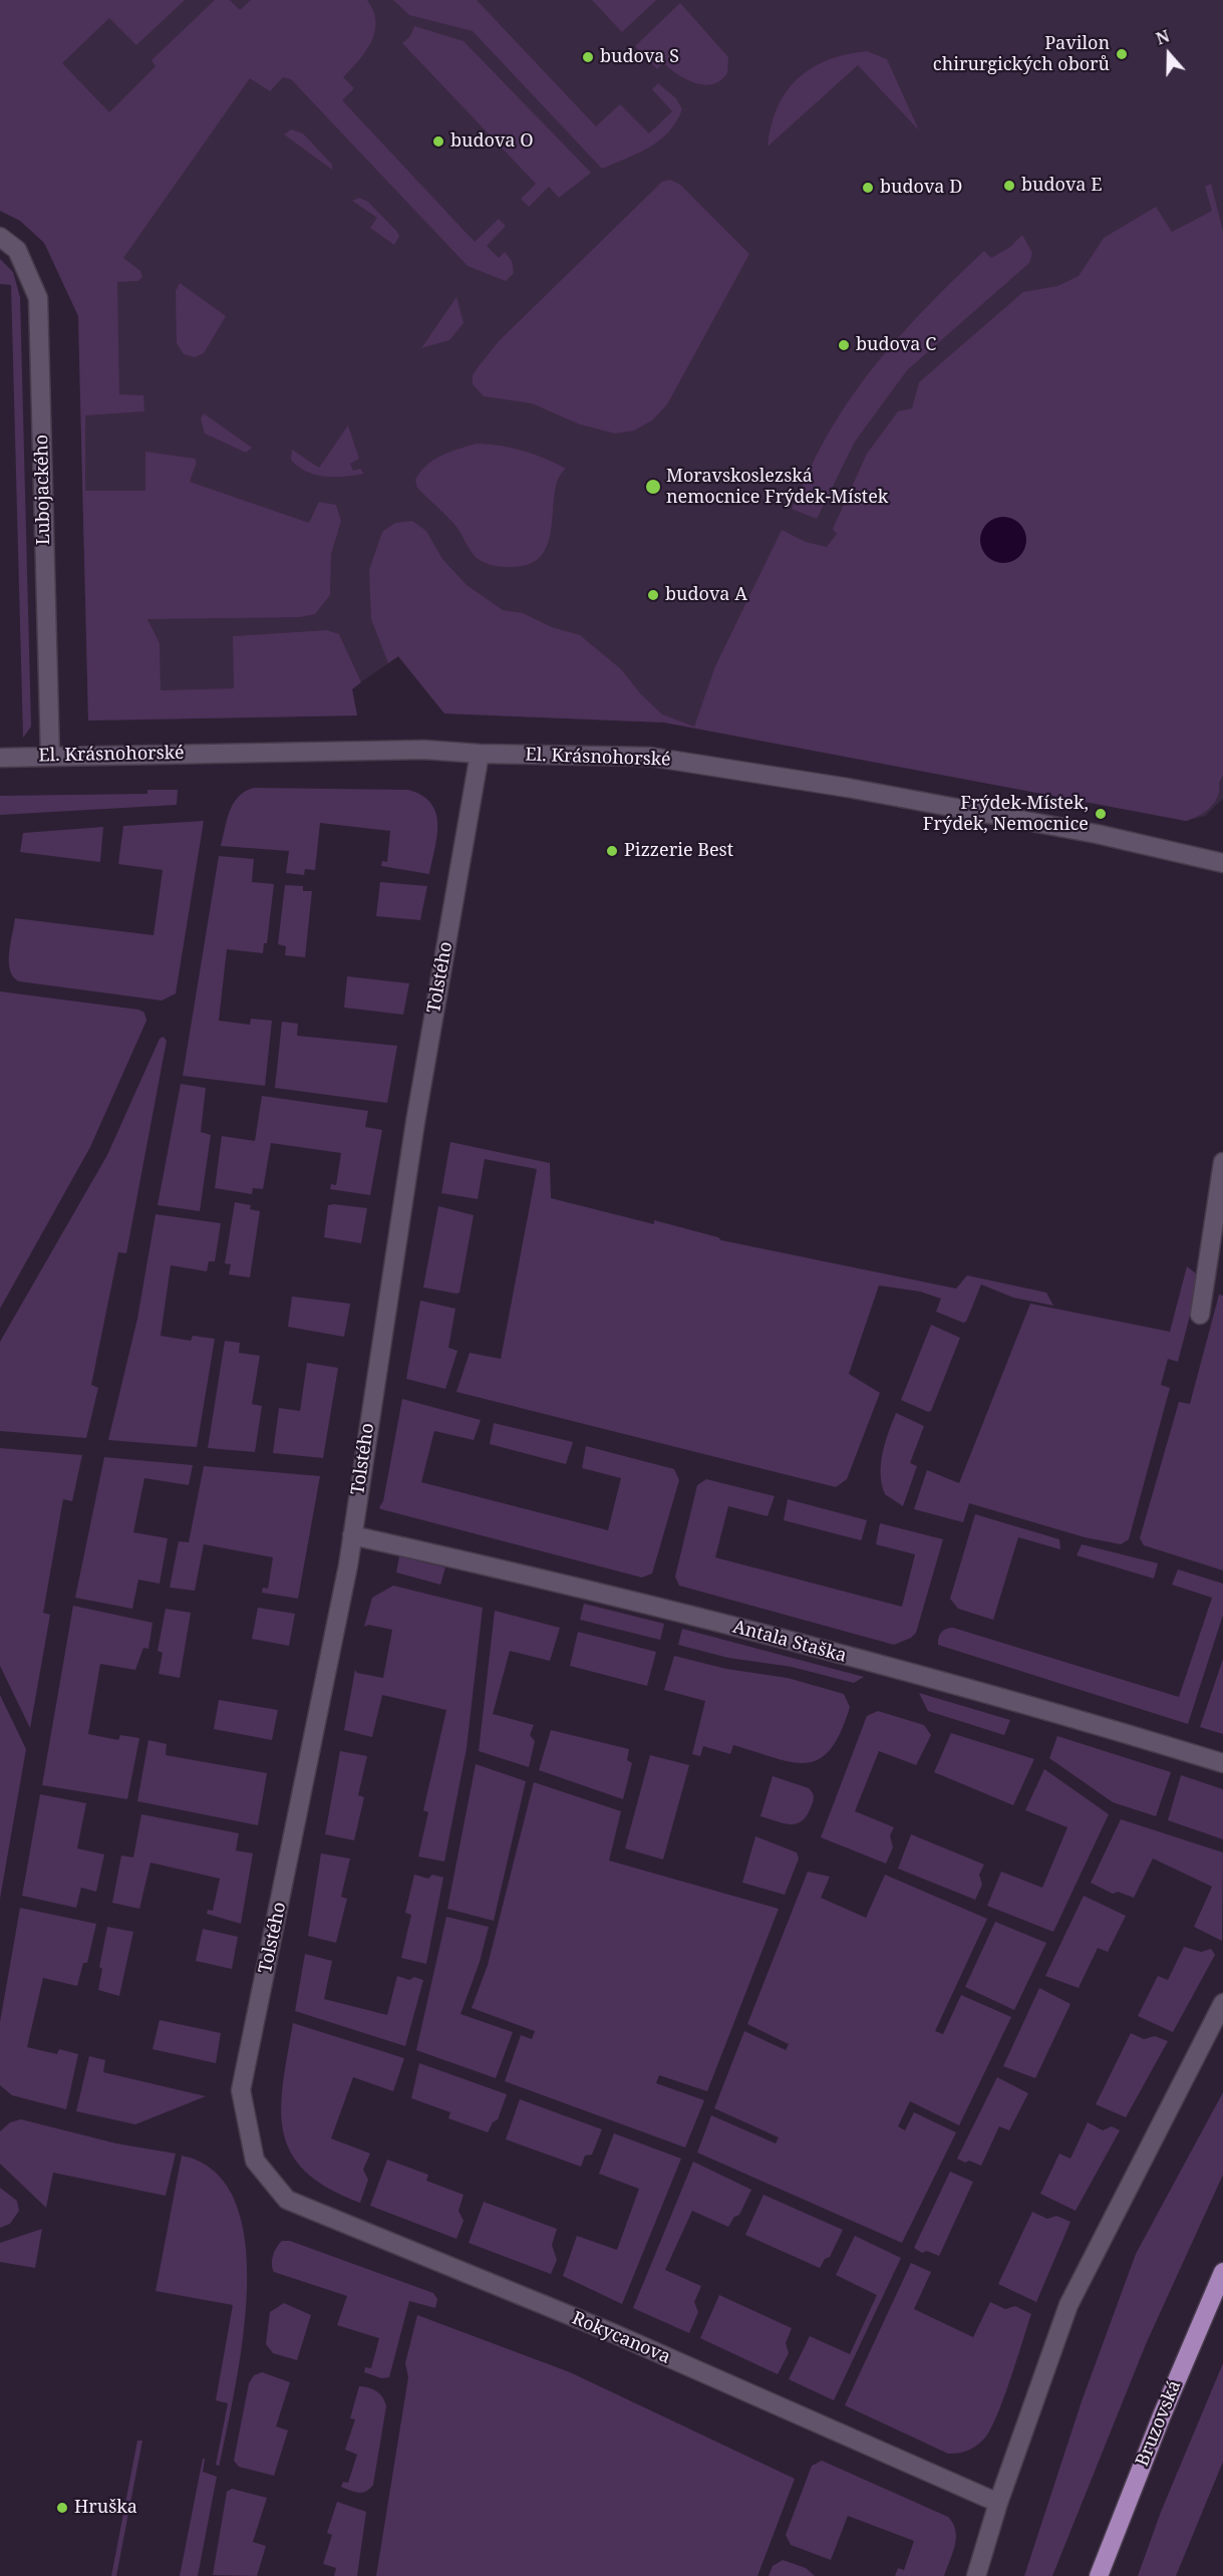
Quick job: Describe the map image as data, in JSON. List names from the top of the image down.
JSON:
{
  "streets": {
    "main road": ["Bruzovská"],
    "street": [
      "Lubojackého",
      "El. Krásnohorské",
      "Tolstého",
      "Antala Staška",
      "Rokycanova"
    ]
  },
  "crossings": [
    ["Lubojackého", "El. Krásnohorské"],
    ["El. Krásnohorské", "Tolstého"],
    ["Tolstého", "Antala Staška"],
    ["Tolstého", "Rokycanova"]
  ],
  "places": [
    "Pavilon chirurgických oborů",
    "budova S",
    "budova O",
    "budova E",
    "budova D",
    "budova C",
    "Moravskoslezská nemocnice Frýdek-Místek",
    "budova A",
    "Frýdek-Místek, Frýdek, Nemocnice",
    "Pizzerie Best",
    "Hruška"
  ],
  "north": "top"
}
